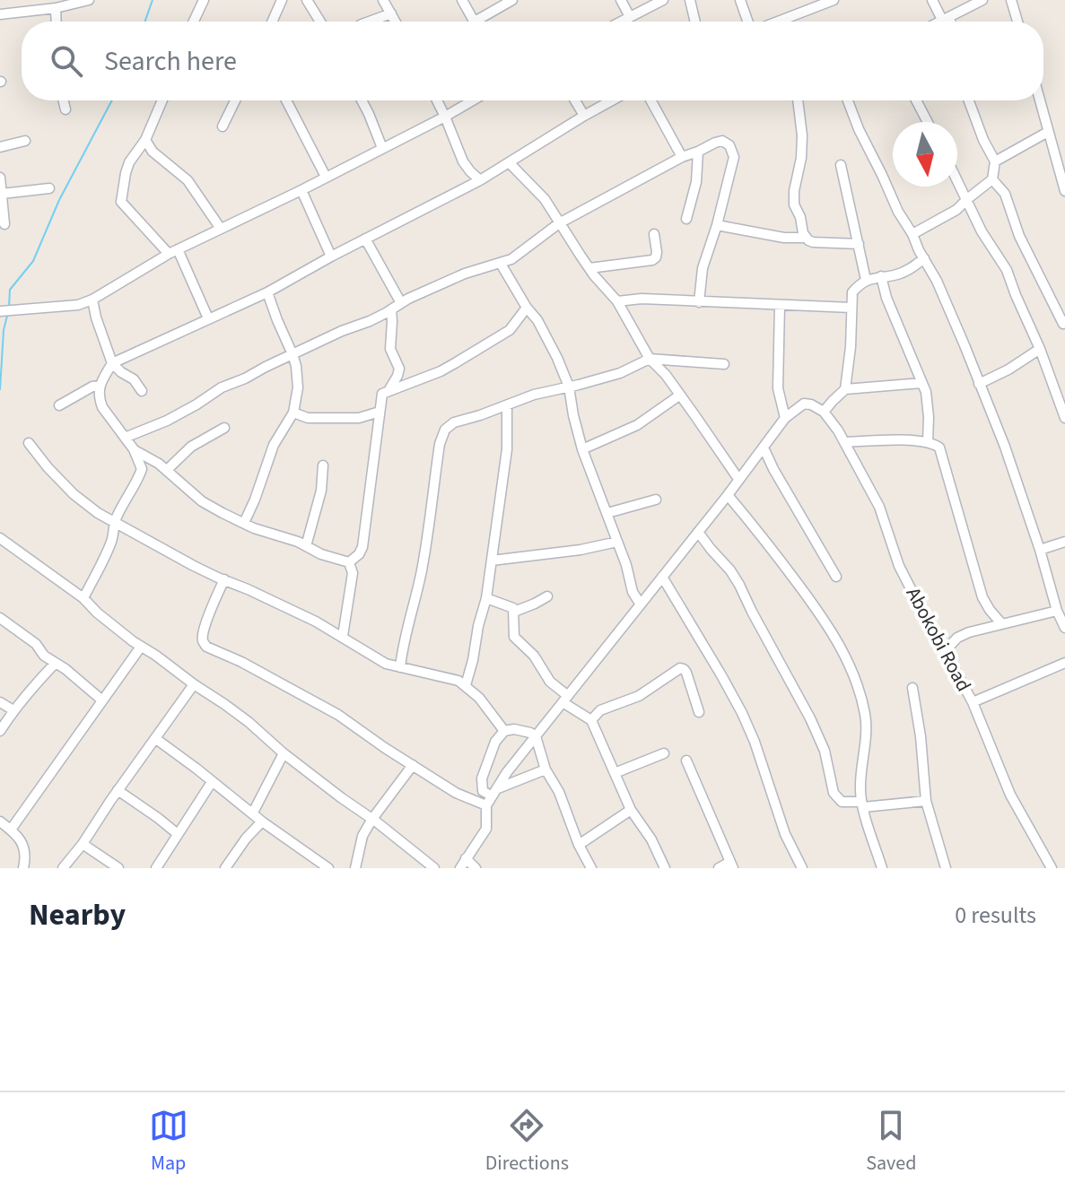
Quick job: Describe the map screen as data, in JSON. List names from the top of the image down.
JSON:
{
  "streets": {
    "street": ["Abokobi Road"]
  },
  "north": "bottom",
  "page": {
    "search": "Search here",
    "heading": ["Nearby", "0 results"],
    "nav": ["Map", "Directions", "Saved"]
  }
}
